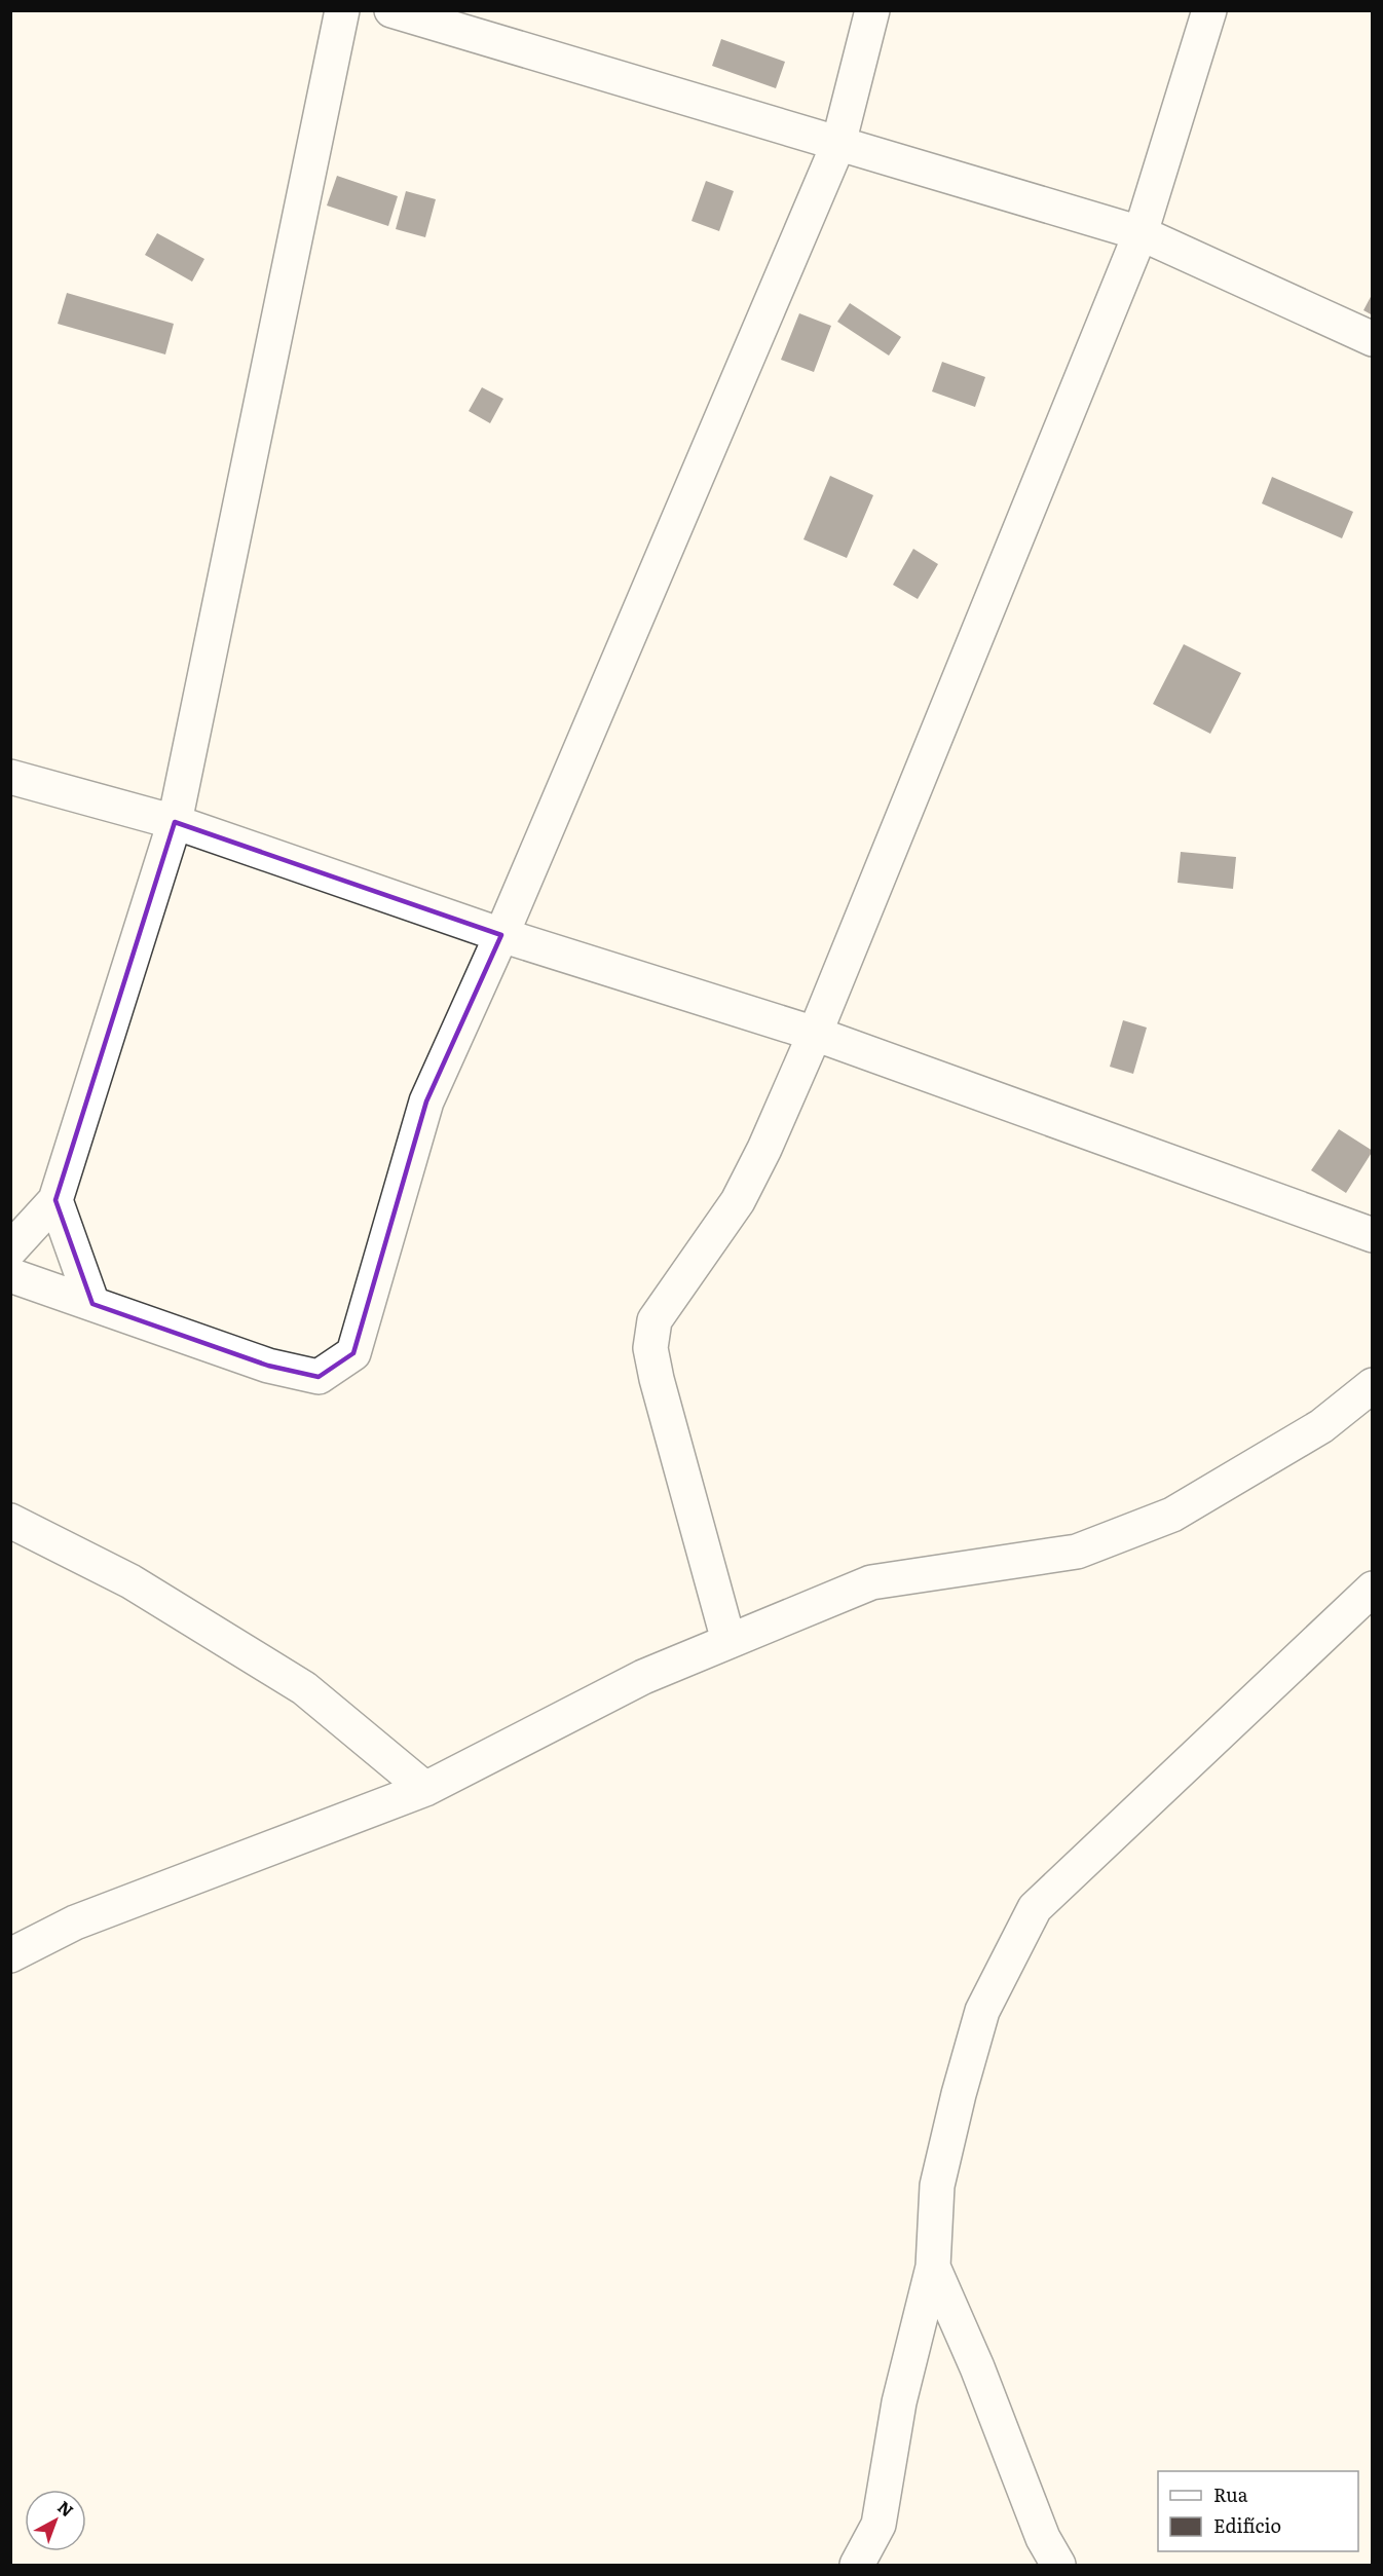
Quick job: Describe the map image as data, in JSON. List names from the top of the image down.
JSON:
{
  "legend": ["Rua", "Edifício"],
  "north": "top right"
}
